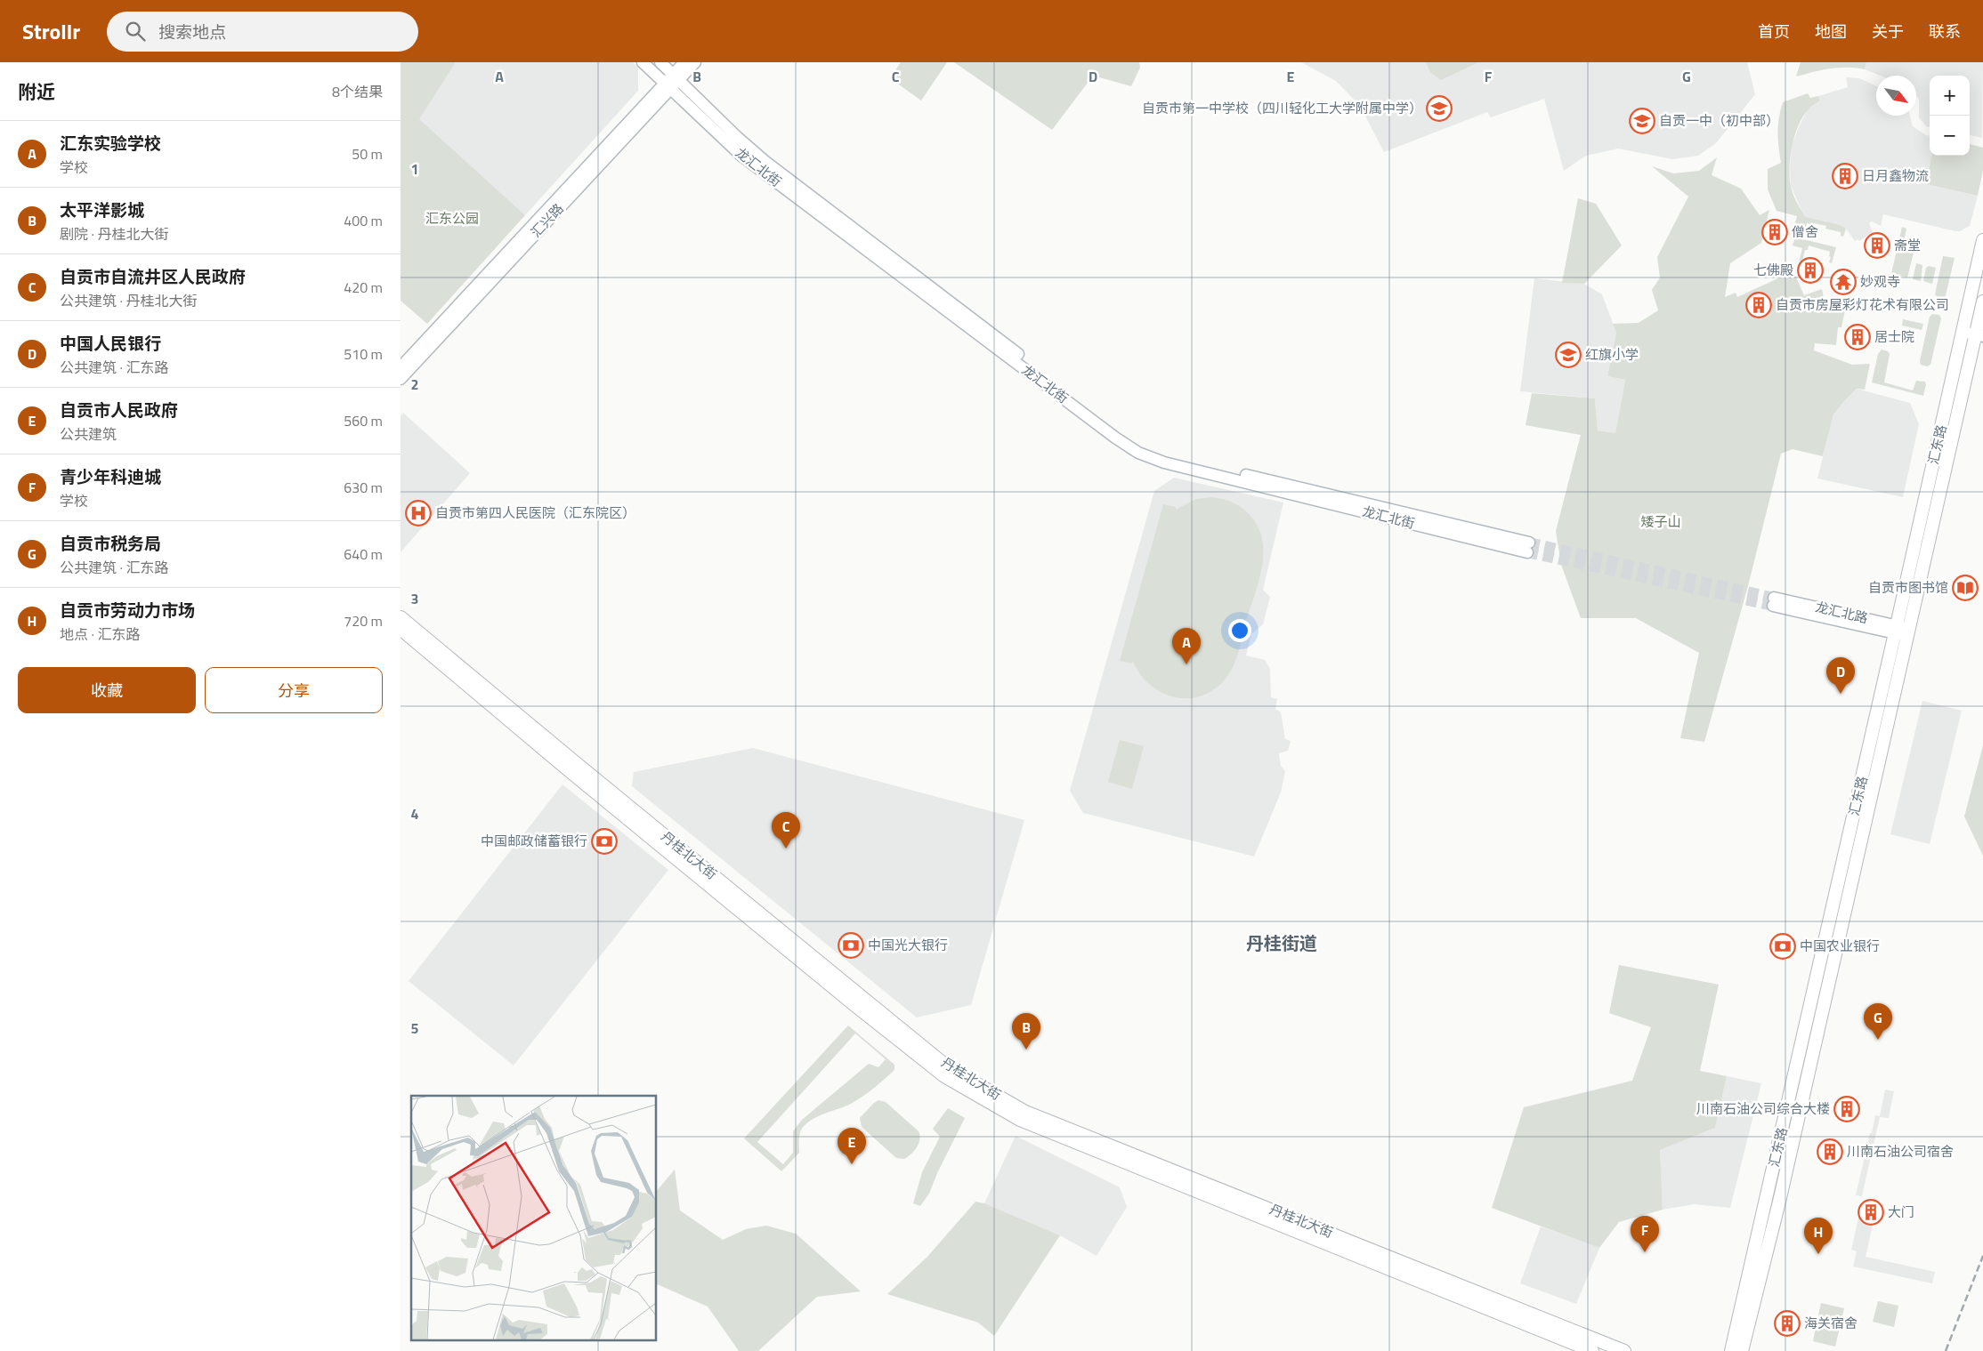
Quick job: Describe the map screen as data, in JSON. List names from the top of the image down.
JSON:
{
  "streets": {
    "main road": [
      "龙汇北街",
      "汇兴路",
      "汇东路",
      "龙汇北路",
      "丹桂北大街"
    ]
  },
  "crossings": [
    ["龙汇北街", "汇兴路"],
    ["汇东路", "龙汇北路"]
  ],
  "districts": ["丹桂街道"],
  "parks": ["汇东公园", "矮子山"],
  "places": {
    "school or university": ["自贡市第一中学校（四川轻化工大学附属中学）", "自贡一中（初中部）", "红旗小学"],
    "building": [
      "日月鑫物流",
      "僧舍",
      "斋堂",
      "七佛殿",
      "自贡市房屋彩灯花术有限公司",
      "居士院",
      "川南石油公司综合大楼",
      "川南石油公司宿舍",
      "大门",
      "海关宿舍"
    ],
    "temple": ["妙观寺"],
    "hospital": ["自贡市第四人民医院（汇东院区）"],
    "library": ["自贡市图书馆"],
    "bank": ["中国邮政储蓄银行", "中国光大银行", "中国农业银行"]
  },
  "north": "bottom right",
  "page": {
    "header": "Strollr",
    "search": "搜索地点",
    "nav": [
      "首页",
      "地图",
      "关于",
      "联系"
    ],
    "heading": ["附近", "8个结果"],
    "map_buttons": ["+", "−"],
    "list": [
      {
        "mark": "A",
        "name": "汇东实验学校",
        "note": "学校",
        "value": "50 m"
      },
      {
        "mark": "B",
        "name": "太平洋影城",
        "note": "剧院 · 丹桂北大街",
        "value": "400 m"
      },
      {
        "mark": "C",
        "name": "自贡市自流井区人民政府",
        "note": "公共建筑 · 丹桂北大街",
        "value": "420 m"
      },
      {
        "mark": "D",
        "name": "中国人民银行",
        "note": "公共建筑 · 汇东路",
        "value": "510 m"
      },
      {
        "mark": "E",
        "name": "自贡市人民政府",
        "note": "公共建筑",
        "value": "560 m"
      },
      {
        "mark": "F",
        "name": "青少年科迪城",
        "note": "学校",
        "value": "630 m"
      },
      {
        "mark": "G",
        "name": "自贡市税务局",
        "note": "公共建筑 · 汇东路",
        "value": "640 m"
      },
      {
        "mark": "H",
        "name": "自贡市劳动力市场",
        "note": "地点 · 汇东路",
        "value": "720 m"
      }
    ],
    "pins": [
      "A",
      "D",
      "C",
      "G",
      "B",
      "E",
      "F",
      "H"
    ],
    "buttons": ["收藏", "分享"]
  },
  "grid": {
    "columns": [
      "A",
      "B",
      "C",
      "D",
      "E",
      "F",
      "G"
    ],
    "rows": [
      "1",
      "2",
      "3",
      "4",
      "5"
    ]
  }
}
